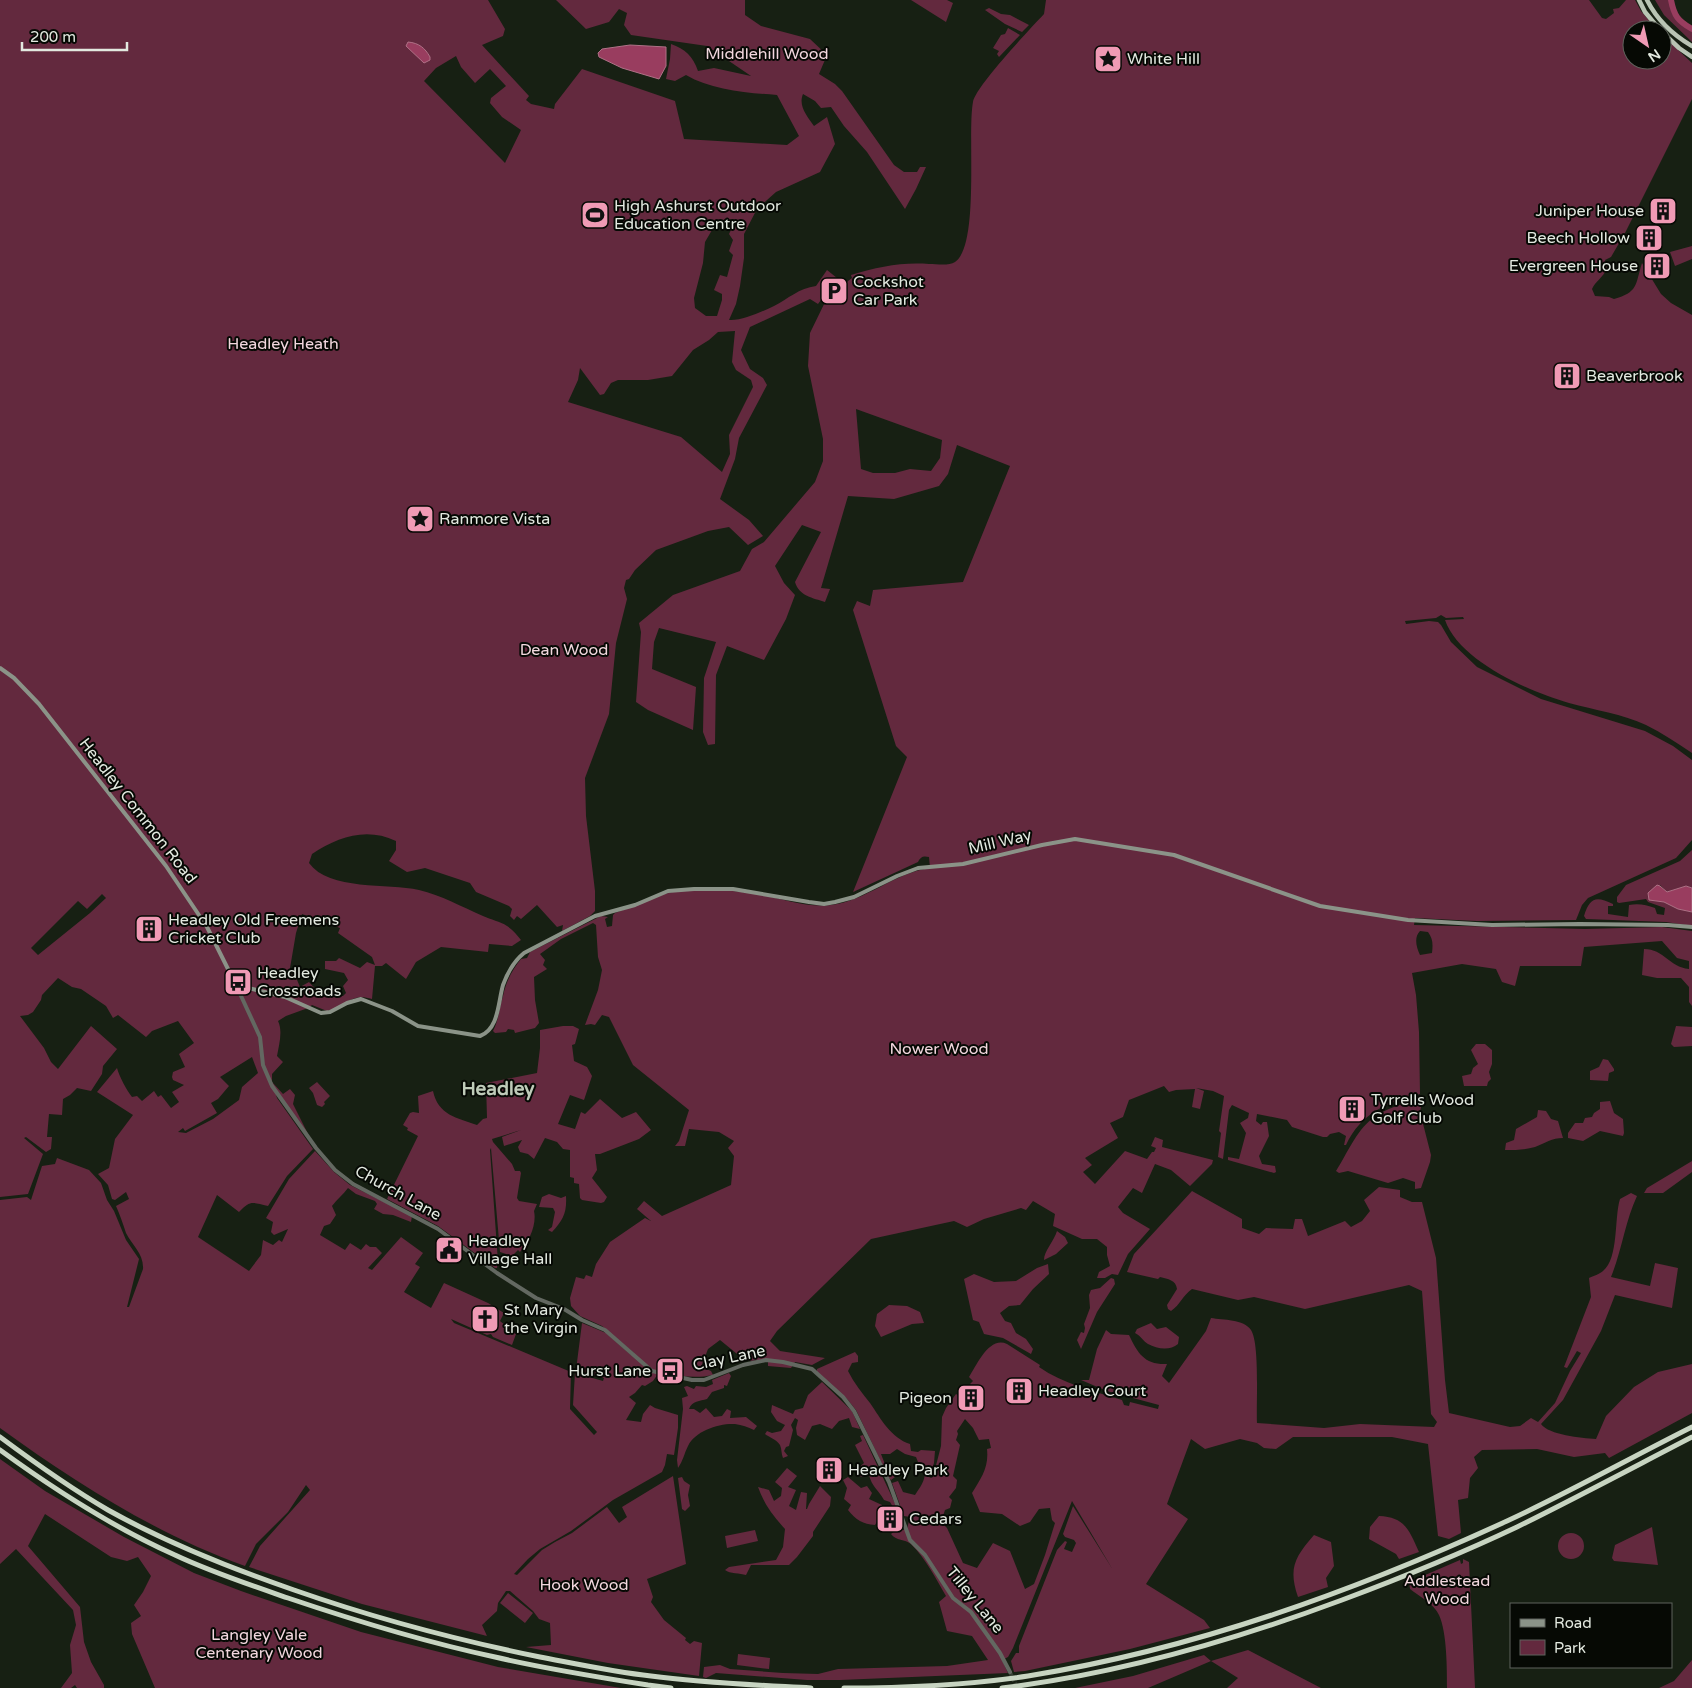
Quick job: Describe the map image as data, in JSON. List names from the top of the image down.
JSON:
{
  "streets": {
    "main road": ["Headley Common Road", "Mill Way"],
    "street": ["Church Lane", "Clay Lane", "Tilley Lane"]
  },
  "crossings": [
    ["Headley Common Road", "Mill Way"],
    ["Headley Common Road", "Church Lane"],
    ["Mill Way", "Church Lane"],
    ["Church Lane", "Clay Lane"],
    ["Clay Lane", "Tilley Lane"]
  ],
  "districts": ["Headley"],
  "parks": [
    "Middlehill Wood",
    "Headley Heath",
    "Dean Wood",
    "Nower Wood",
    "Addlestead Wood",
    "Hook Wood",
    "Langley Vale Centenary Wood"
  ],
  "places": {
    "place": ["White Hill", "Ranmore Vista"],
    "building": [
      "Juniper House",
      "Beech Hollow",
      "Evergreen House",
      "Beaverbrook",
      "Headley Old Freemens Cricket Club",
      "Tyrrells Wood Golf Club",
      "Headley Court",
      "Pigeon",
      "Headley Park",
      "Cedars"
    ],
    "sports": ["High Ashurst Outdoor Education Centre"],
    "parking": ["Cockshot Car Park"],
    "bus stop": ["Headley Crossroads", "Hurst Lane"],
    "public building": ["Headley Village Hall"],
    "church": ["St Mary the Virgin"]
  },
  "legend": ["Road", "Park"],
  "scale_bar": "200 m",
  "north": "bottom right"
}
